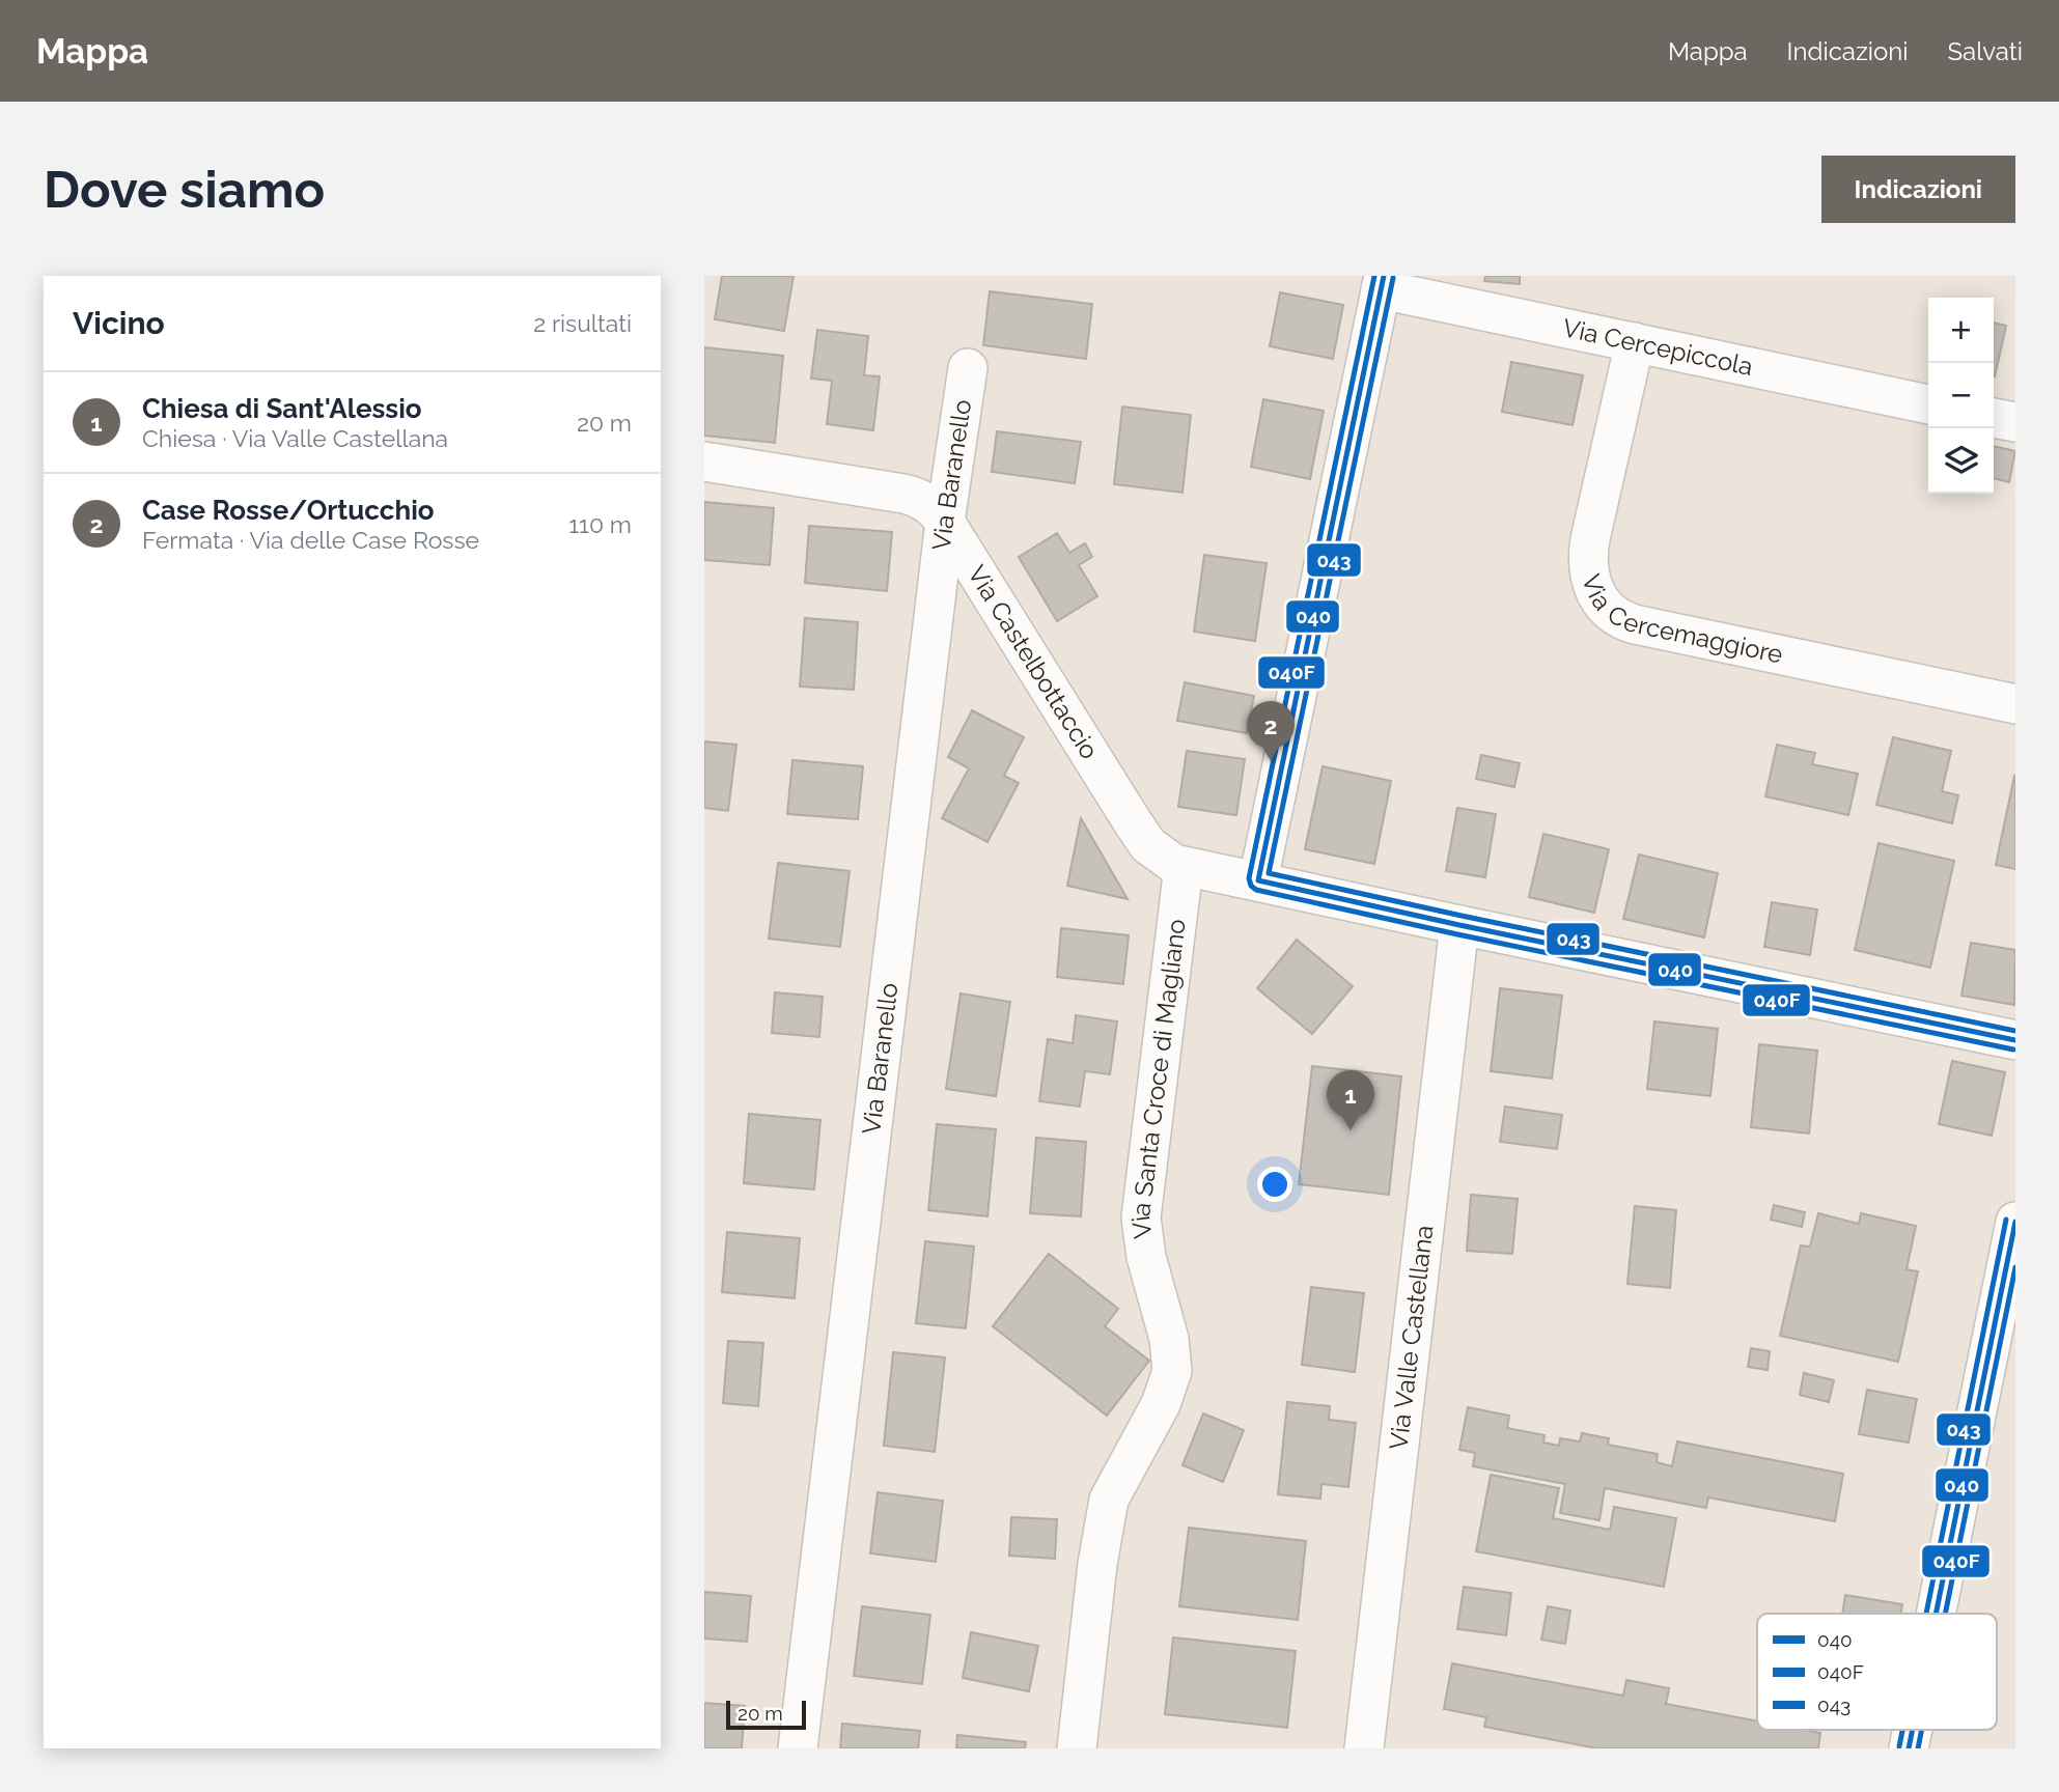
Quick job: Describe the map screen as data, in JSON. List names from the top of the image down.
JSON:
{
  "streets": {
    "street": [
      "Via Cercepiccola",
      "Via Baranello",
      "Via Cercemaggiore",
      "Via Castelbottaccio",
      "Via Santa Croce di Magliano",
      "Via Valle Castellana"
    ]
  },
  "crossings": [
    ["Via Cercepiccola", "Via Cercemaggiore"],
    ["Via Baranello", "Via Castelbottaccio"],
    ["Via Castelbottaccio", "Via Santa Croce di Magliano"],
    ["Via Castelbottaccio", "Via Valle Castellana"]
  ],
  "lines": ["transit line 040", "transit line 040F", "transit line 043"],
  "legend": ["040", "040F", "043"],
  "scale_bar": "20 m",
  "page": {
    "header": "Mappa",
    "nav": ["Mappa", "Indicazioni", "Salvati"],
    "buttons": "Indicazioni",
    "title": "Dove siamo",
    "heading": ["Vicino", "2 risultati"],
    "map_buttons": ["+", "−"],
    "list": [
      {
        "mark": "1",
        "name": "Chiesa di Sant'Alessio",
        "note": "Chiesa · Via Valle Castellana",
        "value": "20 m"
      },
      {
        "mark": "2",
        "name": "Case Rosse/Ortucchio",
        "note": "Fermata · Via delle Case Rosse",
        "value": "110 m"
      }
    ],
    "pins": ["2", "1"],
    "scale": "20 m"
  }
}
